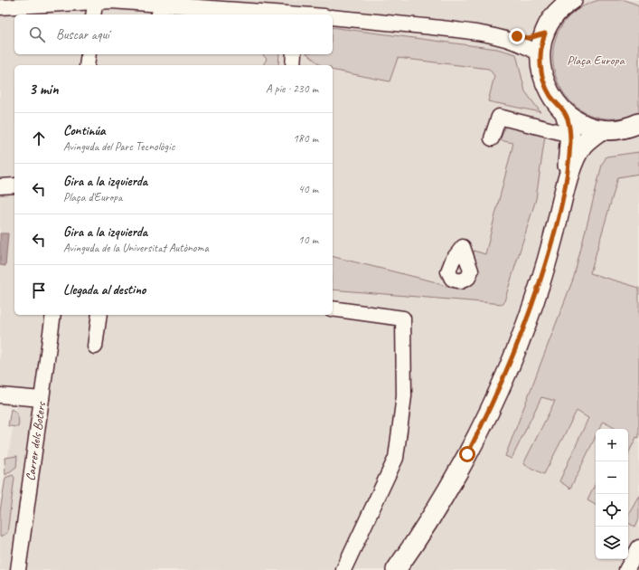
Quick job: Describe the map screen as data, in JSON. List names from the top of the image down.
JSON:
{
  "streets": {
    "street": ["Carrer dels Boters"]
  },
  "parks": ["Plaça Europa"],
  "page": {
    "search": "Buscar aquí",
    "heading": ["3 min", "A pie · 230 m"],
    "list": [
      ["Continúa", "Avinguda del Parc Tecnològic", "180 m"],
      ["Gira a la izquierda", "Plaça d'Europa", "40 m"],
      ["Gira a la izquierda", "Avinguda de la Universitat Autònoma", "10 m"],
      "Llegada al destino"
    ],
    "map_buttons": ["+", "−"]
  }
}
